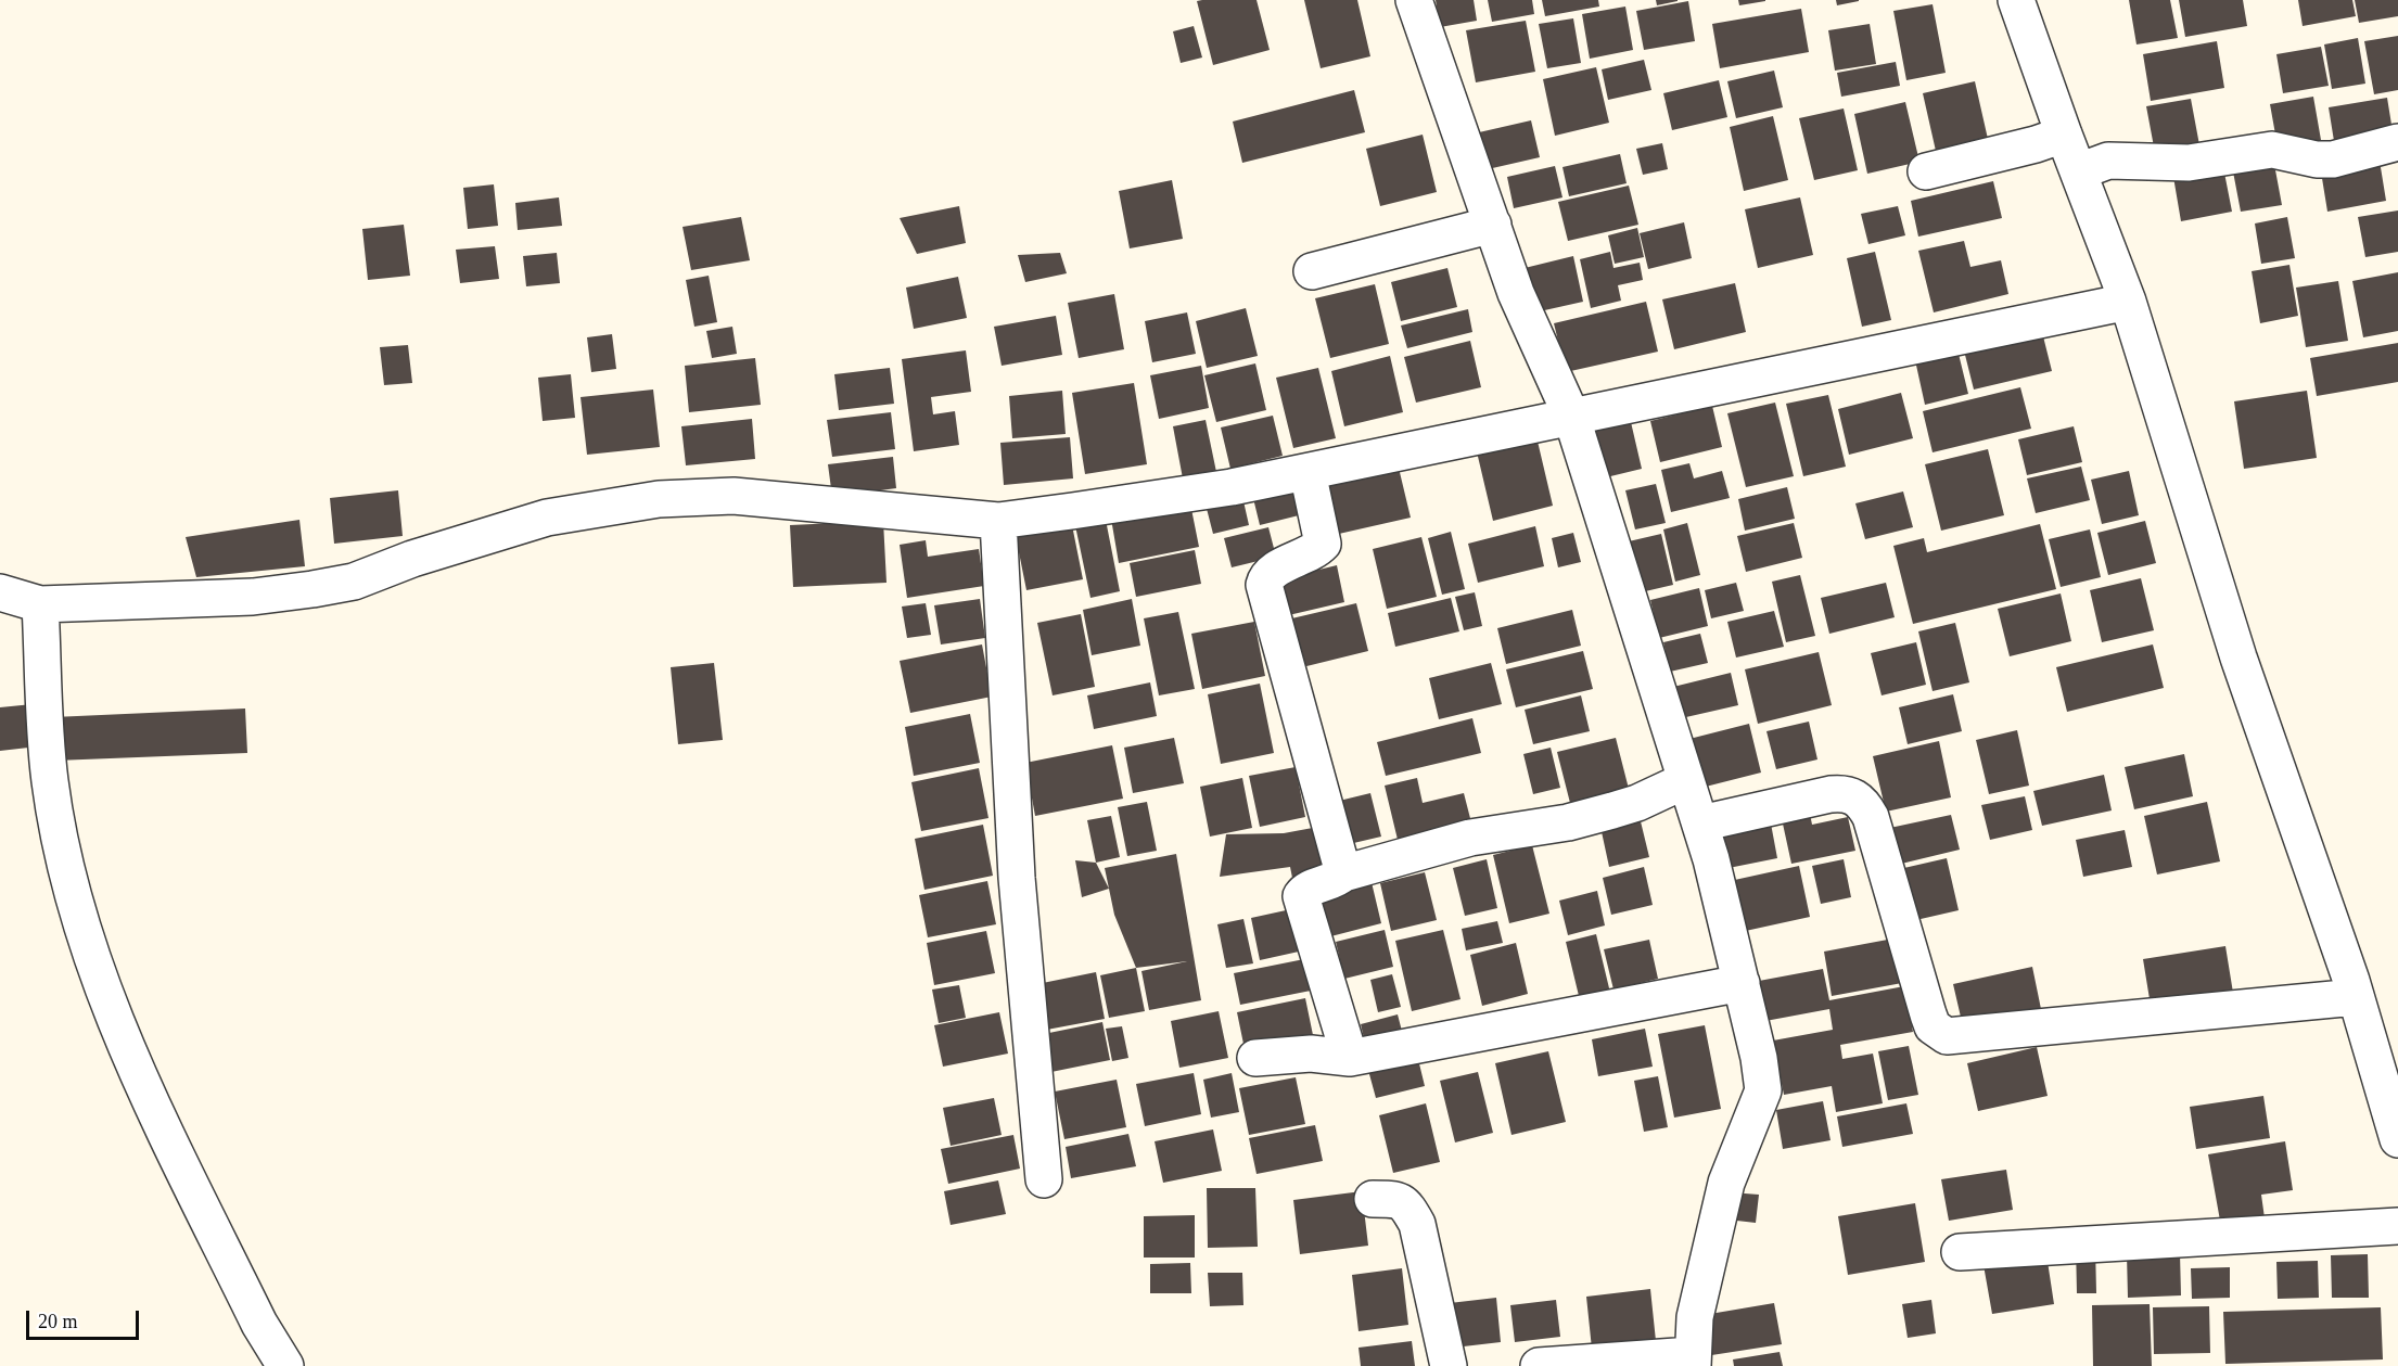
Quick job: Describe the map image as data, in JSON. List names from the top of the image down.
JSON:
{
  "scale_bar": "20 m"
}
